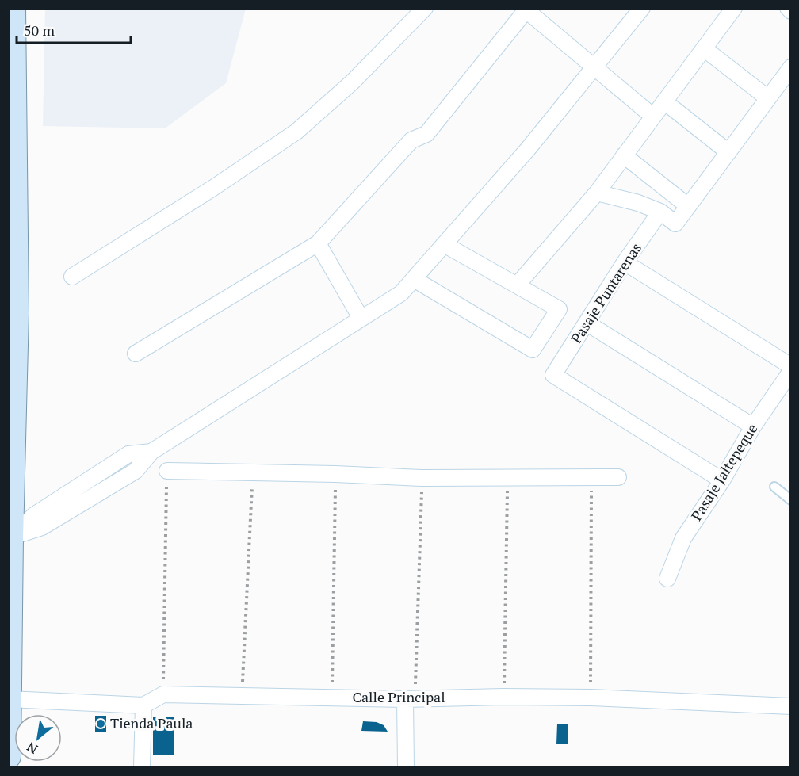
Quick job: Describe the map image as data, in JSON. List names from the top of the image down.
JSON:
{
  "streets": {
    "street": ["Pasaje Puntarenas", "Pasaje Jaltepeque", "Calle Principal"]
  },
  "crossings": [
    ["Pasaje Puntarenas", "Pasaje Jaltepeque"]
  ],
  "places": ["Tienda Paula"],
  "scale_bar": "50 m",
  "north": "bottom left"
}
